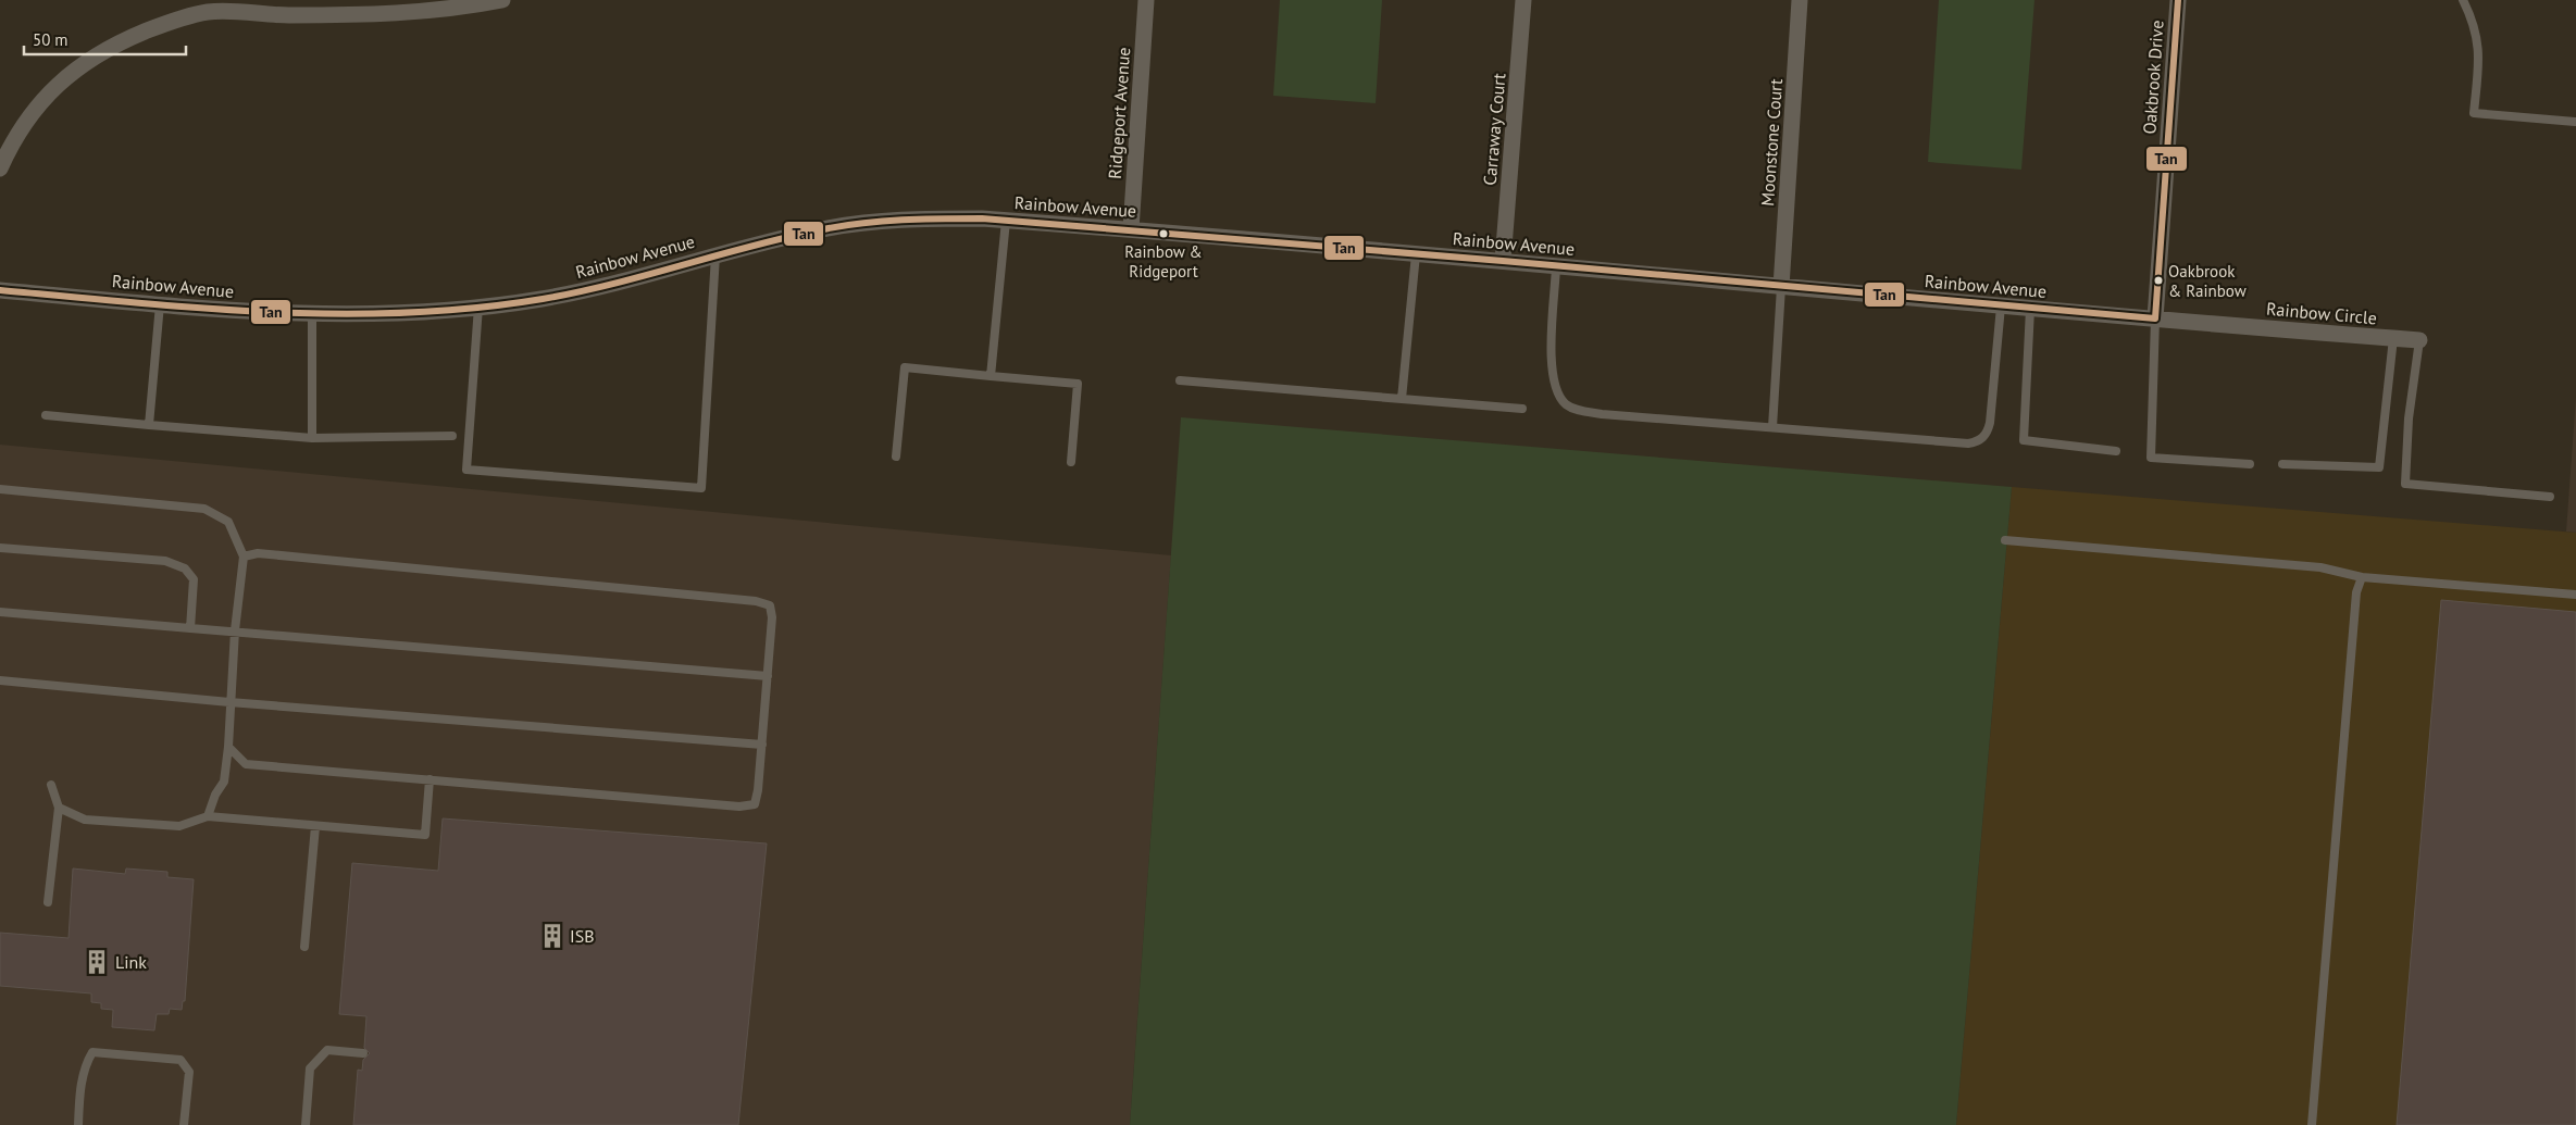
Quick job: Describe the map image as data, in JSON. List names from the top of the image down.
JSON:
{
  "streets": {
    "street": [
      "Oakbrook Drive",
      "Ridgeport Avenue",
      "Carraway Court",
      "Moonstone Court",
      "Rainbow Avenue",
      "Rainbow Circle"
    ]
  },
  "crossings": [
    ["Oakbrook Drive", "Rainbow Avenue"],
    ["Oakbrook Drive", "Rainbow Circle"],
    ["Ridgeport Avenue", "Rainbow Avenue"],
    ["Carraway Court", "Rainbow Avenue"],
    ["Moonstone Court", "Rainbow Avenue"],
    ["Rainbow Avenue", "Rainbow Circle"]
  ],
  "places": {
    "other": ["Rainbow & Ridgeport", "Oakbrook & Rainbow"],
    "building": ["ISB", "Link"]
  },
  "lines": ["transit line Tan"],
  "scale_bar": "50 m"
}
